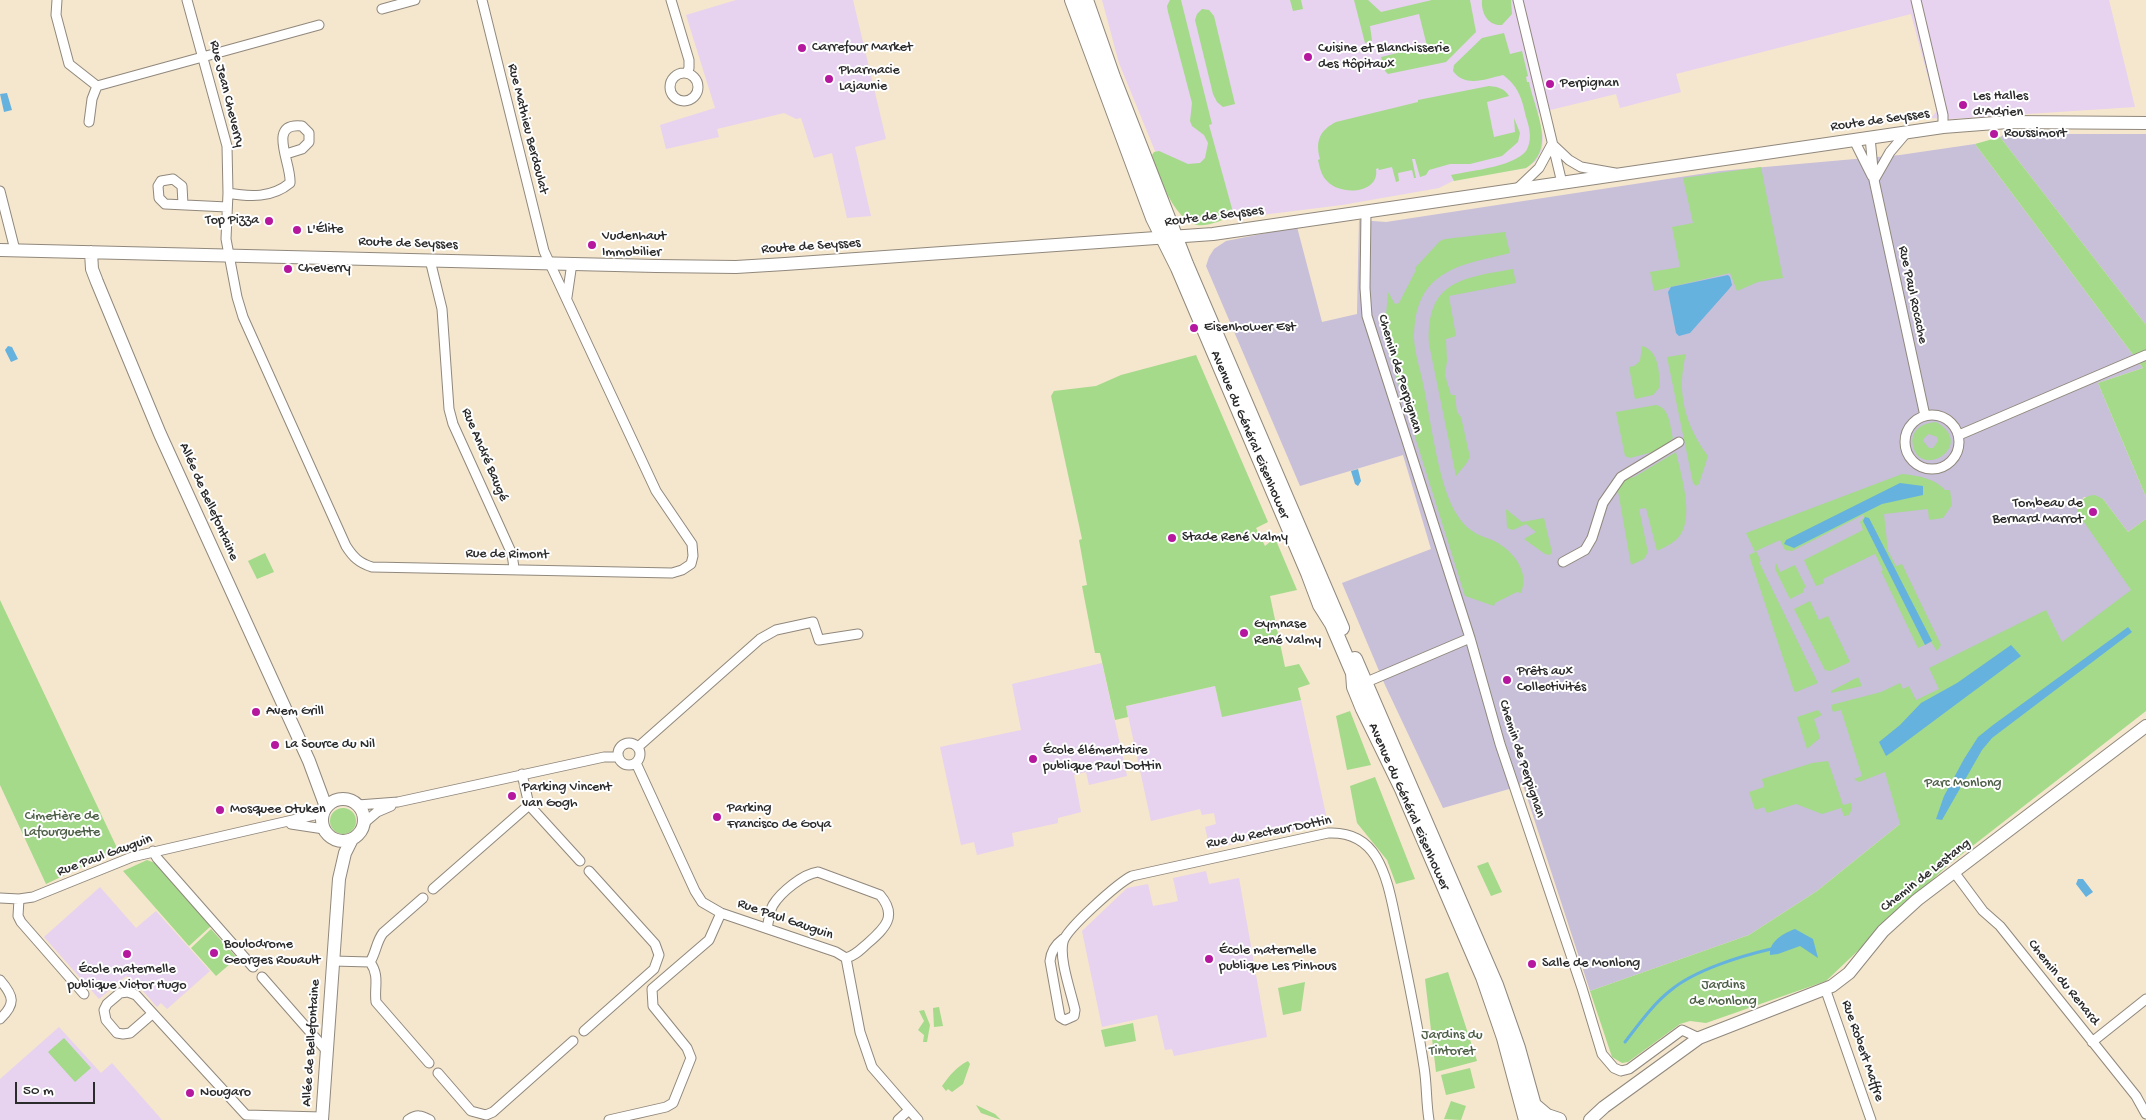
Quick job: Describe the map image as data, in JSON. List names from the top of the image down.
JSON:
{
  "streets": {
    "main road": [
      "Route de Seysses",
      "Avenue du Général Eisenhower",
      "Allée de Bellefontaine",
      "Chemin de Lestang"
    ],
    "street": [
      "Rue Jean Cheverry",
      "Rue Mathieu Berdoulat",
      "Rue Paul Rocache",
      "Chemin de Perpignan",
      "Rue André Baugé",
      "Rue de Rimont",
      "Rue du Recteur Dottin",
      "Rue Paul Gauguin",
      "Chemin du Renard",
      "Rue Robert Maffre"
    ]
  },
  "crossings": [
    ["Rue Jean Cheverry", "Route de Seysses"],
    ["Rue Jean Cheverry", "Rue de Rimont"],
    ["Route de Seysses", "Rue Mathieu Berdoulat"],
    ["Route de Seysses", "Rue Paul Rocache"],
    ["Route de Seysses", "Chemin de Perpignan"],
    ["Route de Seysses", "Avenue du Général Eisenhower"],
    ["Route de Seysses", "Rue André Baugé"],
    ["Route de Seysses", "Allée de Bellefontaine"],
    ["Route de Seysses", "Rue de Rimont"],
    ["Rue Mathieu Berdoulat", "Rue de Rimont"],
    ["Chemin de Perpignan", "Chemin de Lestang"],
    ["Rue André Baugé", "Rue de Rimont"],
    ["Allée de Bellefontaine", "Rue Paul Gauguin"],
    ["Chemin de Lestang", "Chemin du Renard"],
    ["Chemin de Lestang", "Rue Robert Maffre"]
  ],
  "parks": [
    "Parc Monlong",
    "Cimetière de Lafourguette",
    "Jardins de Monlong",
    "Jardins du Tintoret"
  ],
  "places": [
    "Carrefour Market",
    "Cuisine et Blanchisserie des Hôpitaux",
    "Pharmacie Lajaunie",
    "Perpignan",
    "Les Halles d'Adrien",
    "Roussimort",
    "Top Pizza",
    "L'Élite",
    "Vudenhaut Immobilier",
    "Cheverry",
    "Eisenhower Est",
    "Tombeau de Bernard Marrot",
    "Stade René Valmy",
    "Gymnase René Valmy",
    "Prêts aux Collectivités",
    "Avem Grill",
    "La Source du Nil",
    "École élémentaire publique Paul Dottin",
    "Parking Vincent van Gogh",
    "Mosquee Otuken",
    "Parking Francisco de Goya",
    "Boulodrome Georges Rouault",
    "École maternelle publique Victor Hugo",
    "École maternelle publique Les Pinhous",
    "Salle de Monlong",
    "Nougaro"
  ],
  "scale_bar": "50 m"
}
